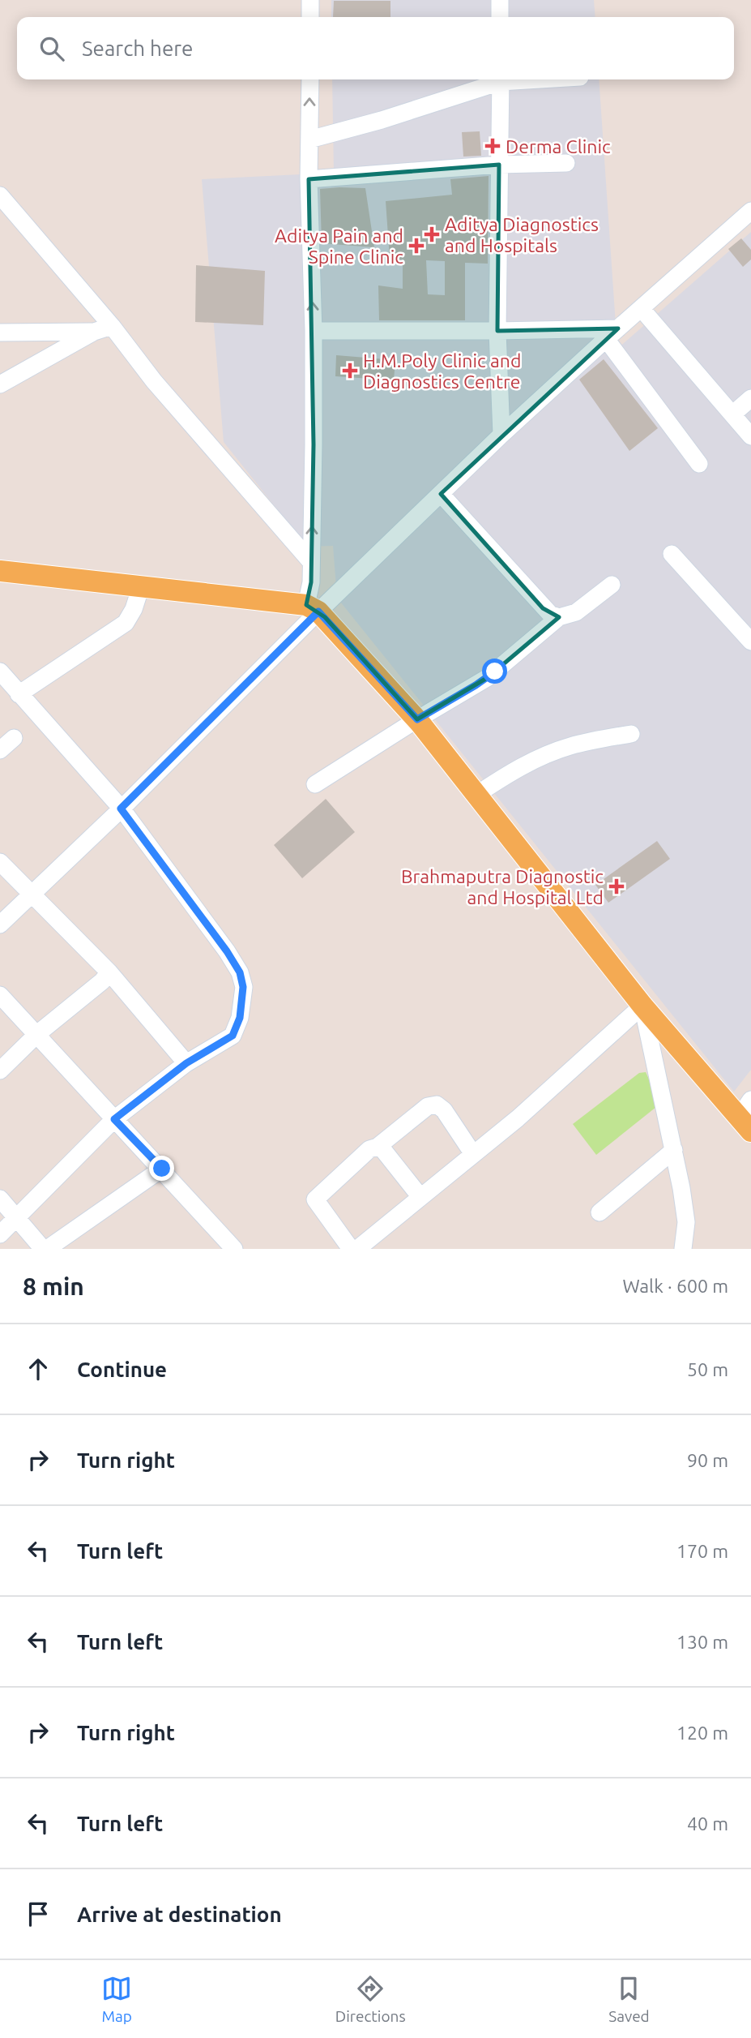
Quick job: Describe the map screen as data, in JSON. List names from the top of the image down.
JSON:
{
  "places": {
    "health": [
      "Derma Clinic",
      "Aditya Diagnostics and Hospitals",
      "Aditya Pain and Spine Clinic",
      "H.M.Poly Clinic and Diagnostics Centre",
      "Brahmaputra Diagnostic and Hospital Ltd"
    ]
  },
  "page": {
    "search": "Search here",
    "heading": ["8 min", "Walk · 600 m"],
    "list": [
      ["Continue", "50 m"],
      ["Turn right", "90 m"],
      ["Turn left", "170 m"],
      ["Turn left", "130 m"],
      ["Turn right", "120 m"],
      ["Turn left", "40 m"],
      "Arrive at destination"
    ],
    "nav": ["Map", "Directions", "Saved"]
  }
}
